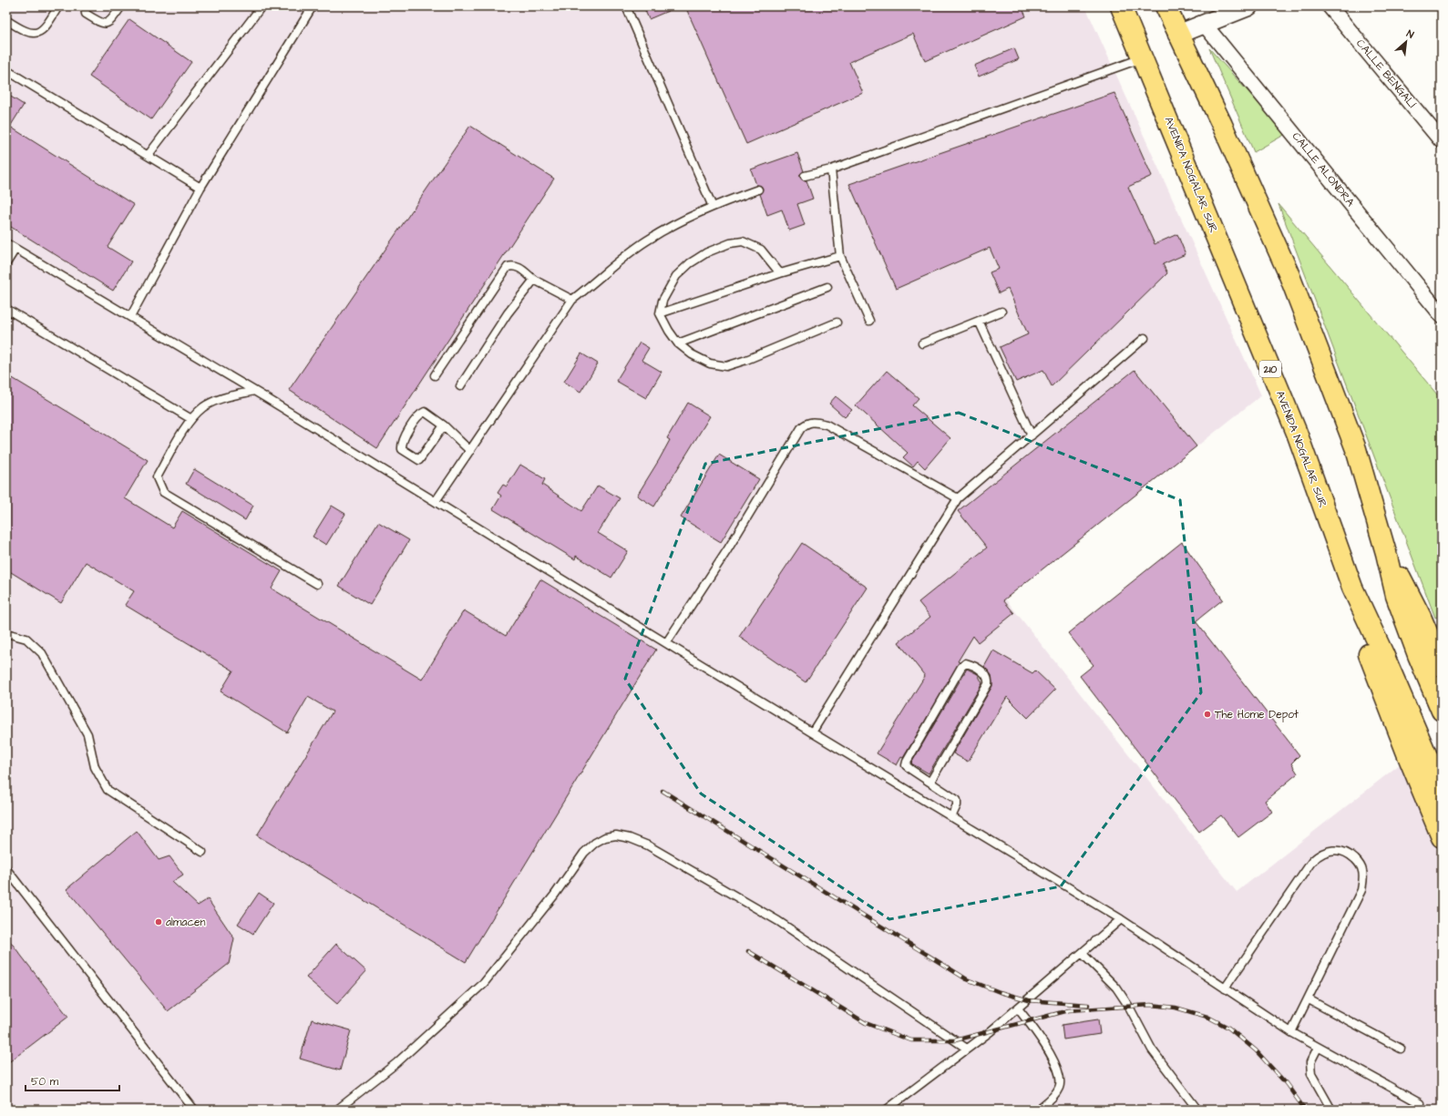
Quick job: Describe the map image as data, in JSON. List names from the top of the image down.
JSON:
{
  "streets": {
    "highway": ["AVENIDA NOGALAR SUR", "210"],
    "street": ["CALLE BENGALÍ", "CALLE ALONDRA"]
  },
  "places": ["The Home Depot", "almacen"],
  "scale_bar": "50 m",
  "north": "top right"
}
